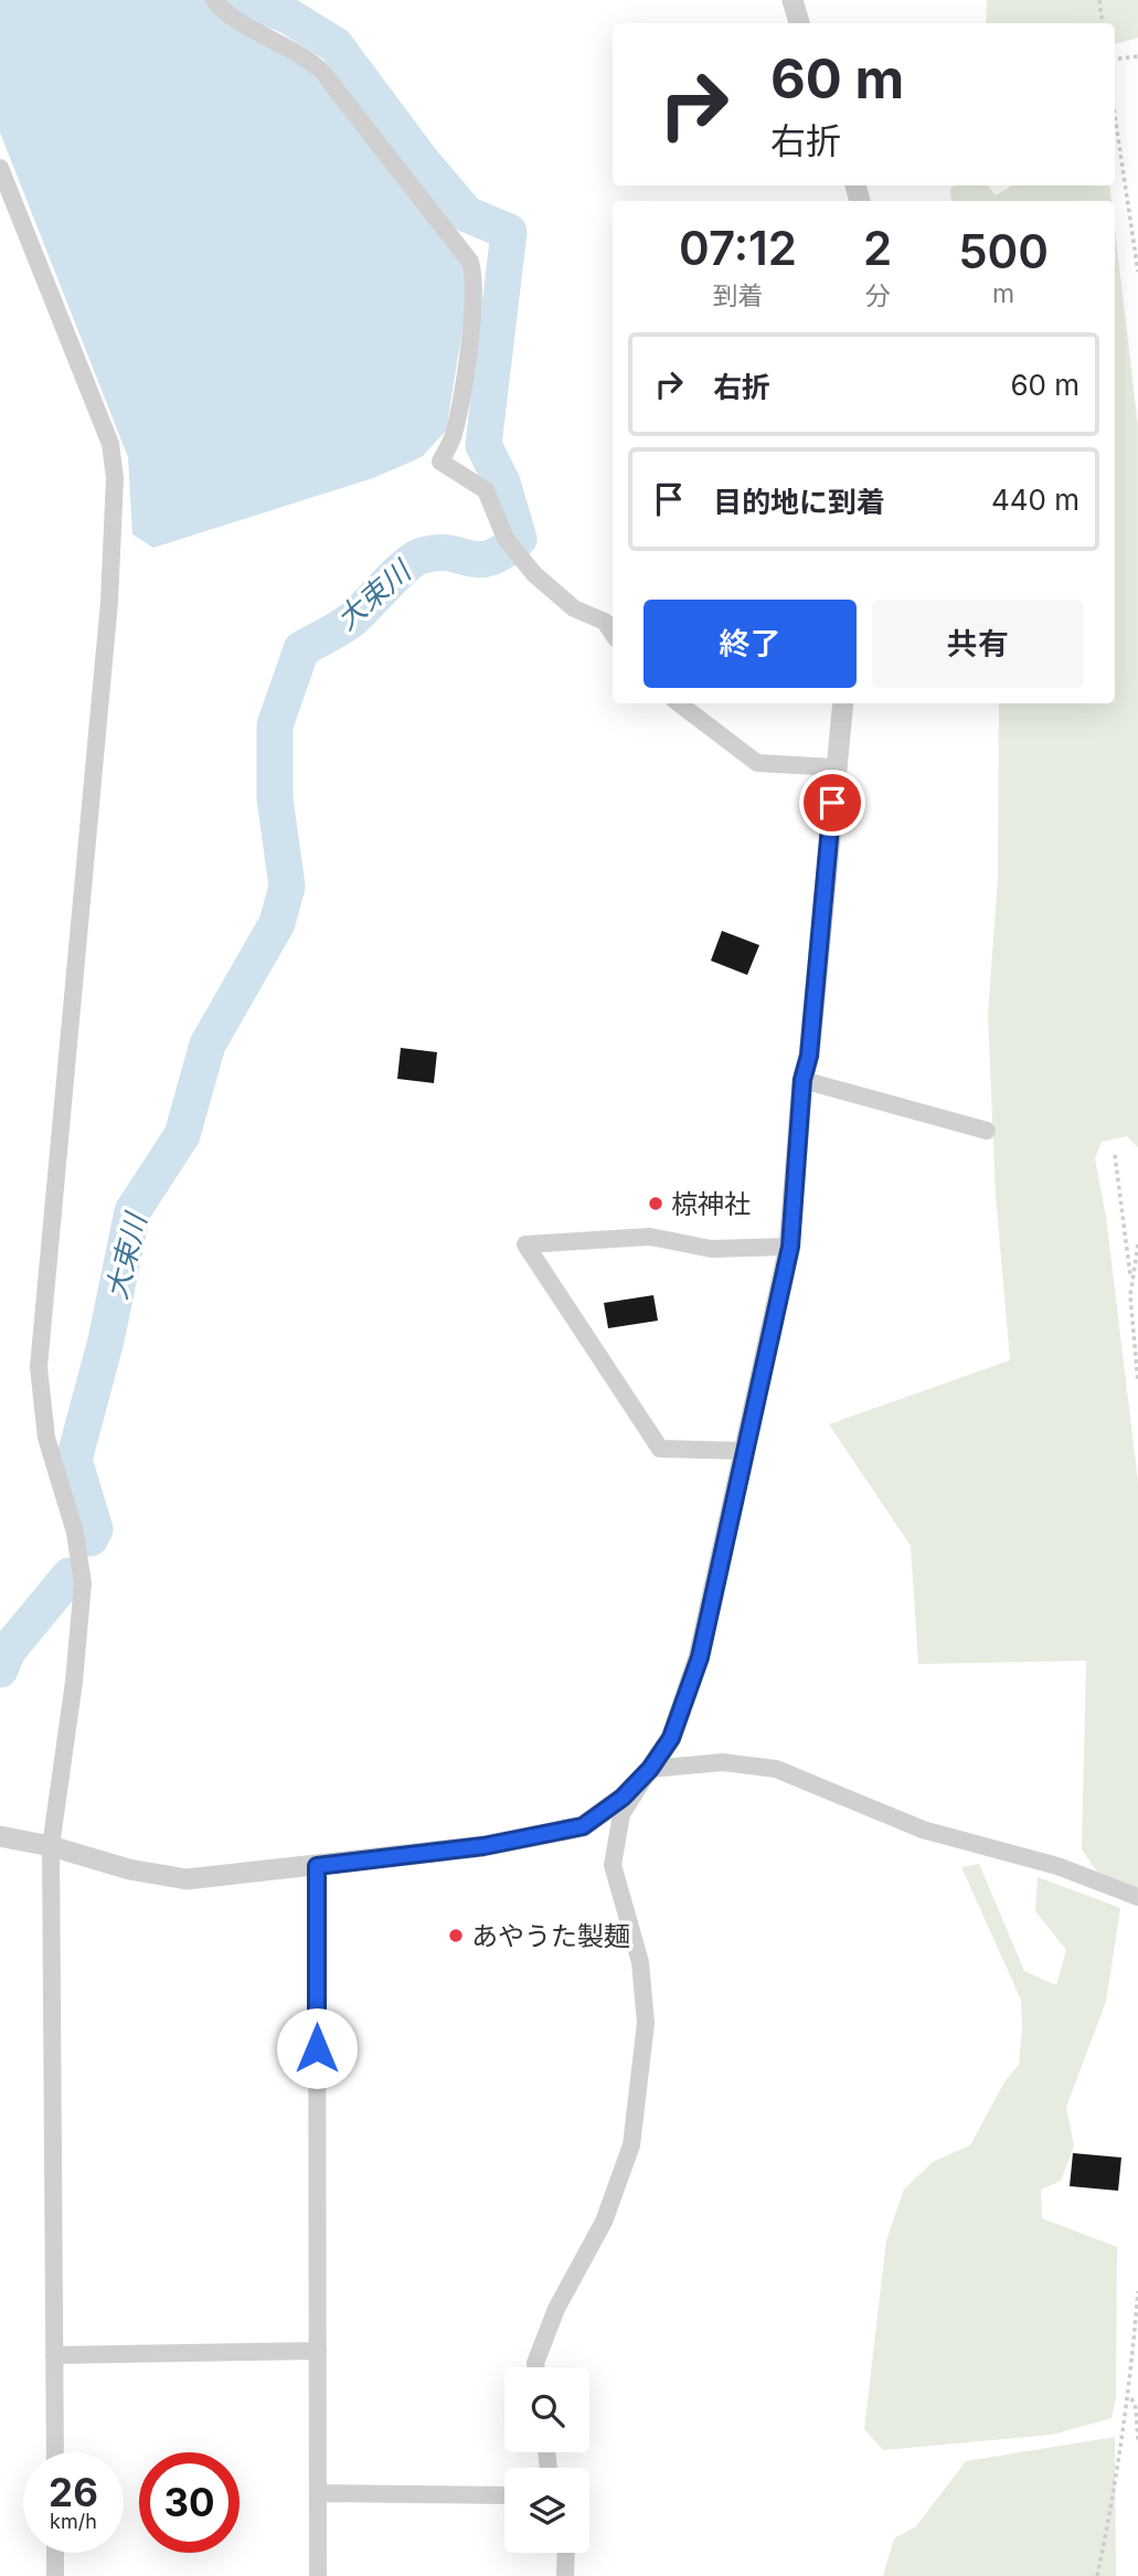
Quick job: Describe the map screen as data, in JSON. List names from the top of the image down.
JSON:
{
  "water": ["大束川"],
  "places": ["椋神社", "あやうた製麺"],
  "page": {
    "turn": ["60 m", "右折"],
    "eta": [
      "07:12",
      "到着",
      "2",
      "分",
      "500",
      "m"
    ],
    "list": [
      {
        "name": "右折",
        "value": "60 m"
      },
      {
        "name": "目的地に到着",
        "value": "440 m"
      }
    ],
    "buttons": ["終了", "共有"],
    "speed": "26 km/h",
    "limit": "30"
  }
}
